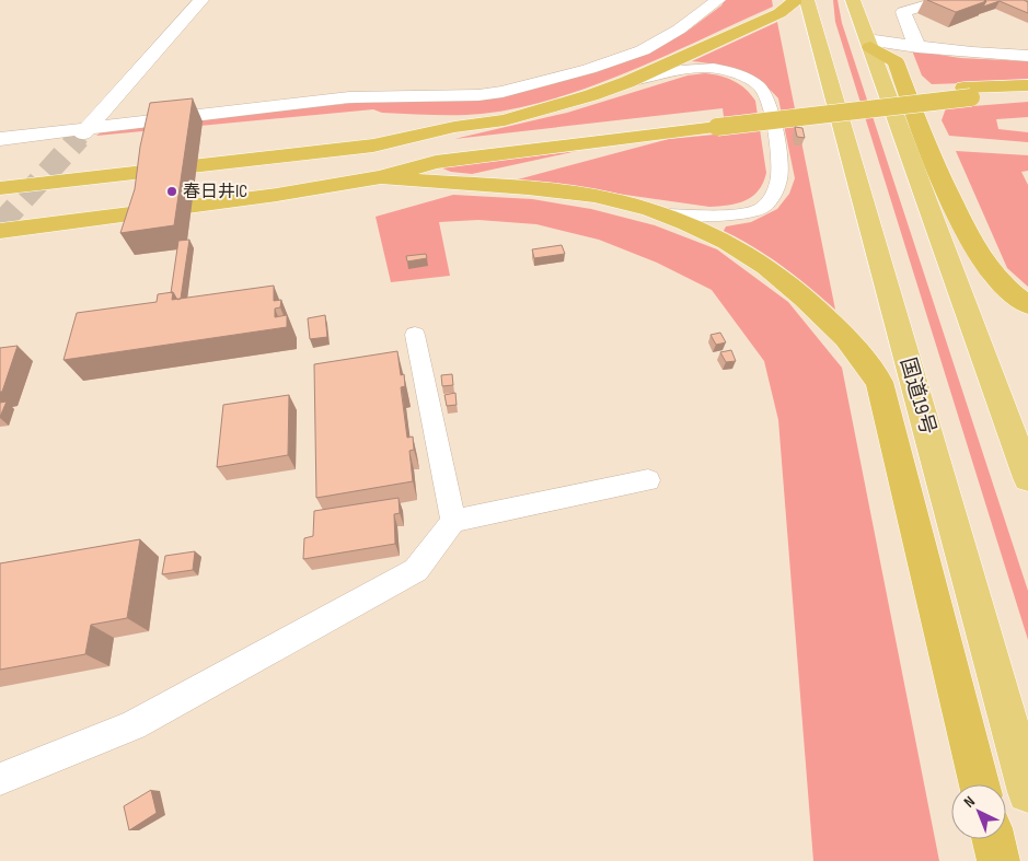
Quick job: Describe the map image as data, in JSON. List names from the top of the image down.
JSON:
{
  "streets": {
    "highway": ["国道19号"]
  },
  "places": ["春日井IC"],
  "north": "top left"
}
